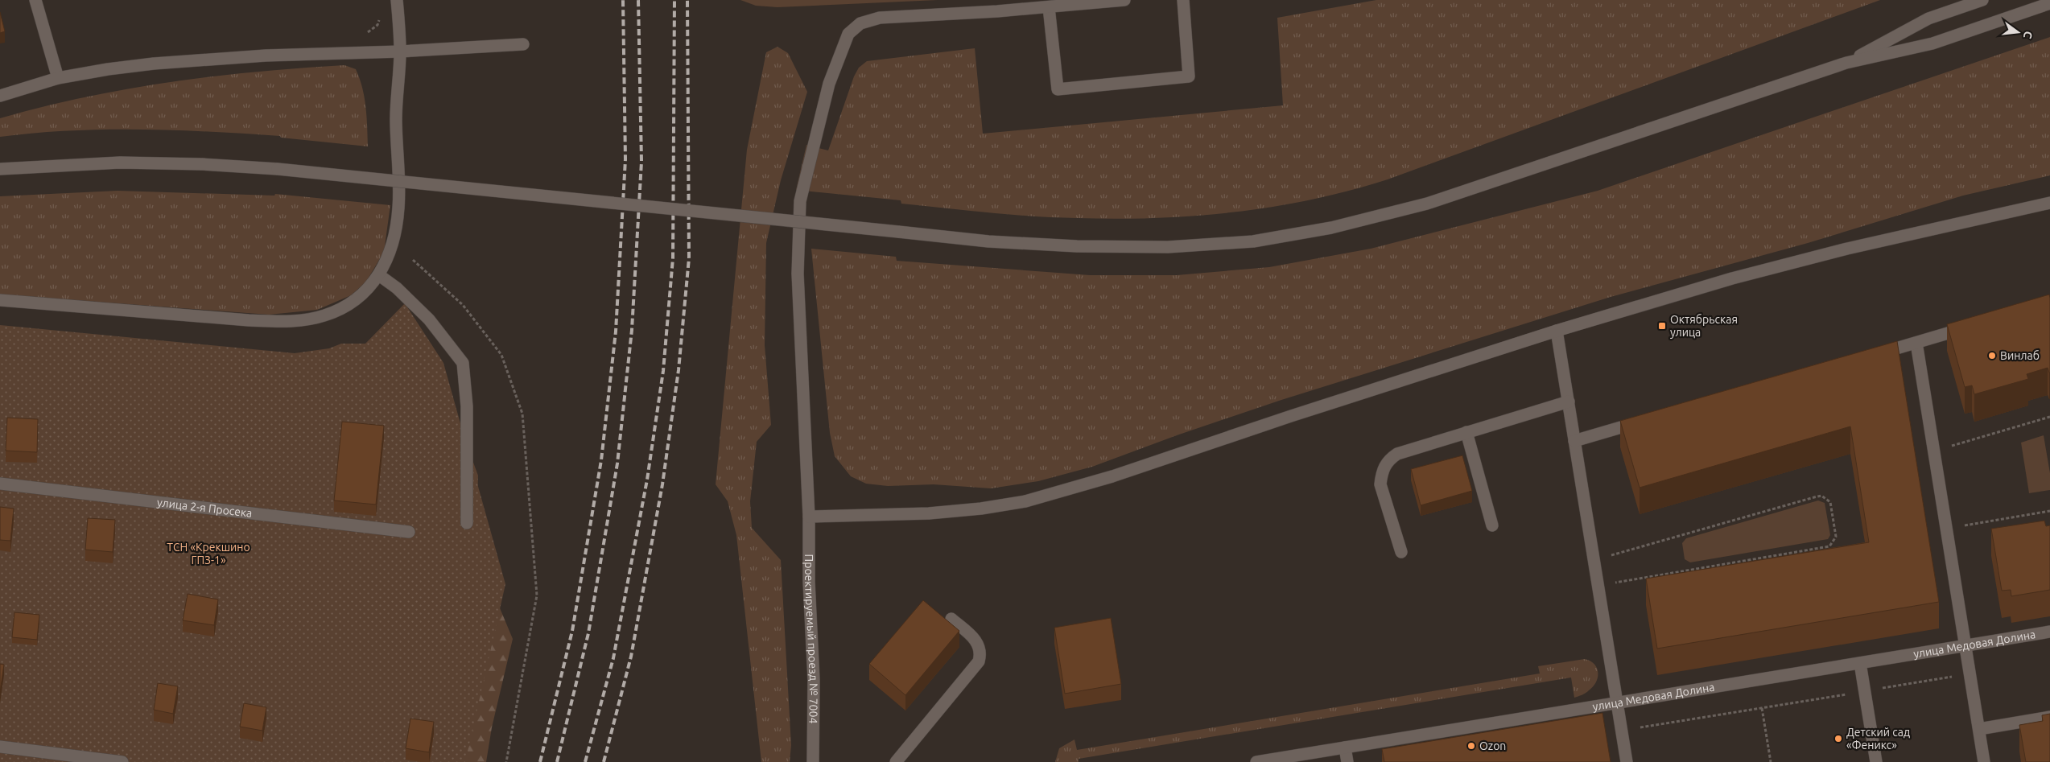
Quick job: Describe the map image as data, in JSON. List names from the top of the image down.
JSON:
{
  "streets": {
    "street": ["улица 2-я Просека", "Проектируемый проезд № 7004", "улица Медовая Долина"]
  },
  "parks": ["ТСН «Крекшино ГПЗ-1»"],
  "places": {
    "transit": ["Октябрьская улица"],
    "other": ["Винлаб", "Детский сад «Феникс»", "Ozon"]
  },
  "north": "right"
}
